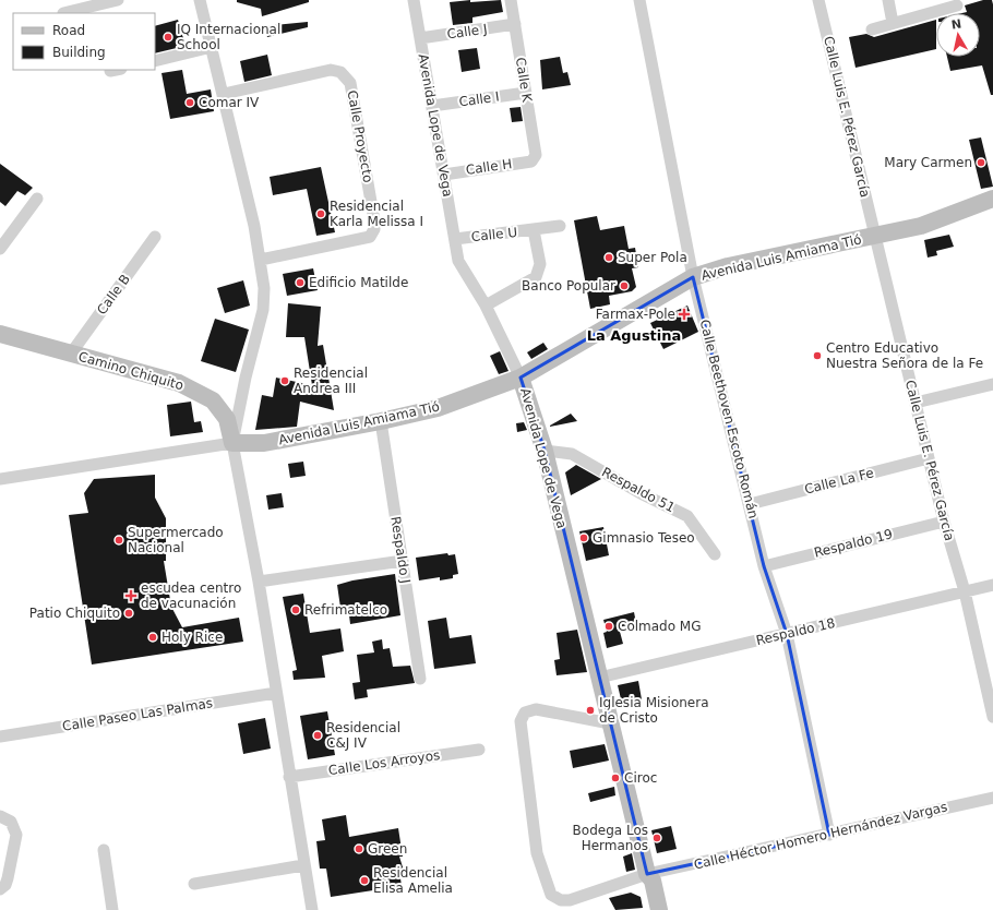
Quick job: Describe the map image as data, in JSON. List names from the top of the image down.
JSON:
{
  "streets": {
    "main road": ["Avenida Lope de Vega", "Avenida Luis Amiama Tió", "Camino Chiquito"],
    "street": [
      "Calle J",
      "Calle K",
      "Calle I",
      "Calle Luis E. Pérez García",
      "Calle Proyecto",
      "Calle H",
      "Calle U",
      "Calle B",
      "Calle Beethoven Escoto Román",
      "Calle La Fe",
      "Respaldo 51",
      "Respaldo 19",
      "Respaldo J",
      "Respaldo 18",
      "Calle Paseo Las Palmas",
      "Calle Los Arroyos",
      "Calle Héctor Homero Hernández Vargas"
    ]
  },
  "crossings": [
    ["Calle J", "Calle K"],
    ["Calle J", "Avenida Lope de Vega"],
    ["Calle K", "Calle I"],
    ["Calle K", "Calle H"],
    ["Calle I", "Avenida Lope de Vega"],
    ["Calle Luis E. Pérez García", "Avenida Luis Amiama Tió"],
    ["Calle Luis E. Pérez García", "Calle La Fe"],
    ["Calle Luis E. Pérez García", "Respaldo 19"],
    ["Calle Luis E. Pérez García", "Respaldo 18"],
    ["Avenida Lope de Vega", "Calle H"],
    ["Avenida Lope de Vega", "Calle U"],
    ["Avenida Lope de Vega", "Avenida Luis Amiama Tió"],
    ["Avenida Lope de Vega", "Respaldo 51"],
    ["Avenida Lope de Vega", "Respaldo 18"],
    ["Avenida Lope de Vega", "Calle Héctor Homero Hernández Vargas"],
    ["Avenida Luis Amiama Tió", "Camino Chiquito"],
    ["Avenida Luis Amiama Tió", "Calle Beethoven Escoto Román"],
    ["Avenida Luis Amiama Tió", "Respaldo J"],
    ["Calle B", "Camino Chiquito"],
    ["Calle Beethoven Escoto Román", "Calle La Fe"],
    ["Calle Beethoven Escoto Román", "Respaldo 19"],
    ["Calle Beethoven Escoto Román", "Respaldo 18"],
    ["Calle Beethoven Escoto Román", "Calle Héctor Homero Hernández Vargas"]
  ],
  "districts": ["La Agustina"],
  "places": {
    "other": [
      "IQ Internacional School",
      "Comar IV",
      "Mary Carmen",
      "Residencial Karla Melissa I",
      "Super Pola",
      "Edificio Matilde",
      "Banco Popular",
      "Centro Educativo Nuestra Señora de la Fe",
      "Residencial Andrea III",
      "Gimnasio Teseo",
      "Supermercado Nacional",
      "Refrimatelco",
      "Patio Chiquito",
      "Colmado MG",
      "Holy Rice",
      "Iglesia Misionera de Cristo",
      "Residencial C&J IV",
      "Ciroc",
      "Bodega Los Hermanos",
      "Green",
      "Residencial Elisa Amelia"
    ],
    "health": ["Farmax-Pole", "escudea centro de vacunación"]
  },
  "legend": ["Road", "Building"],
  "north": "top"
}
